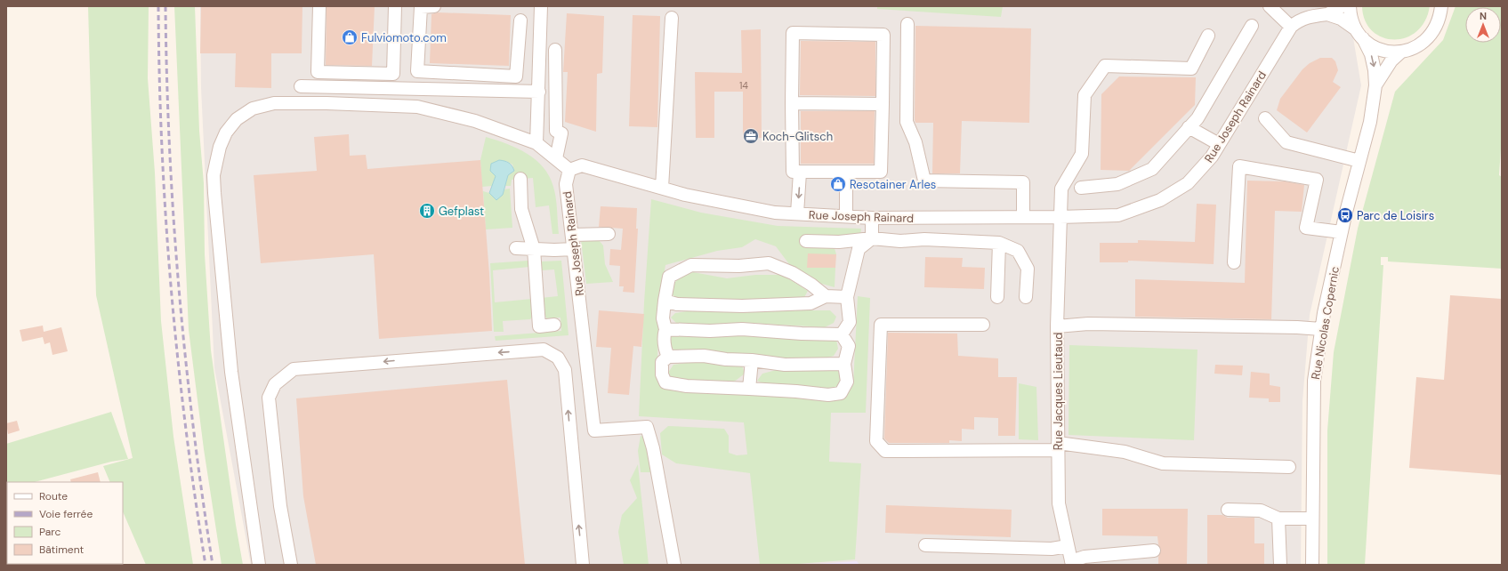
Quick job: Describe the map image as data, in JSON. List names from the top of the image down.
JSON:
{
  "streets": {
    "street": ["Rue Joseph Rainard", "Rue Nicolas Copernic", "Rue Jacques Lieutaud"]
  },
  "crossings": [
    ["Rue Joseph Rainard", "Rue Jacques Lieutaud"]
  ],
  "places": {
    "shop": ["Fulviomoto.com", "Resotainer Arles"],
    "office": ["Koch-Glitsch"],
    "building": ["Gefplast"],
    "bus stop": ["Parc de Loisirs"]
  },
  "house_numbers": ["14"],
  "legend": [
    "Route",
    "Voie ferrée",
    "Parc",
    "Bâtiment"
  ],
  "north": "top"
}
